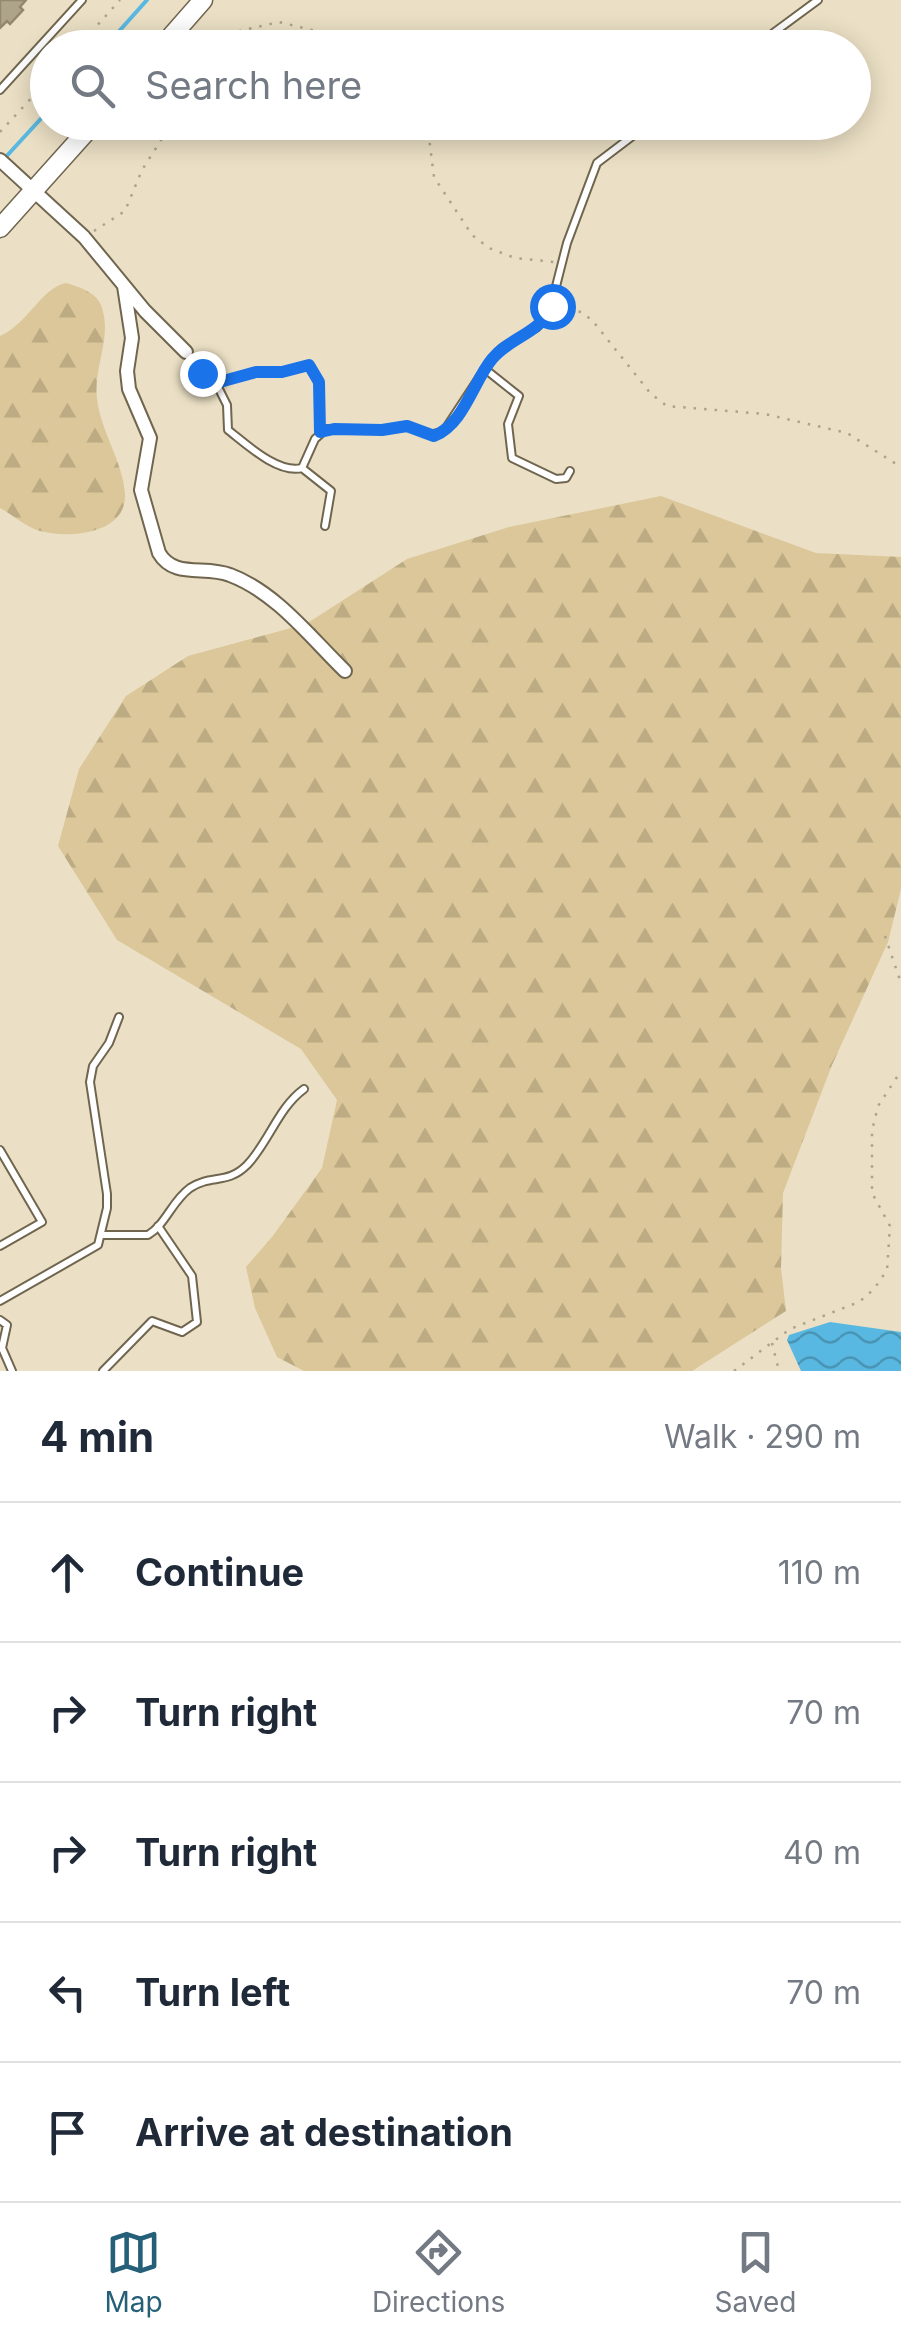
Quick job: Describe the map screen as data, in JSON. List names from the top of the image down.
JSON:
{
  "page": {
    "search": "Search here",
    "heading": ["4 min", "Walk · 290 m"],
    "list": [
      ["Continue", "110 m"],
      ["Turn right", "70 m"],
      ["Turn right", "40 m"],
      ["Turn left", "70 m"],
      "Arrive at destination"
    ],
    "nav": ["Map", "Directions", "Saved"]
  }
}
